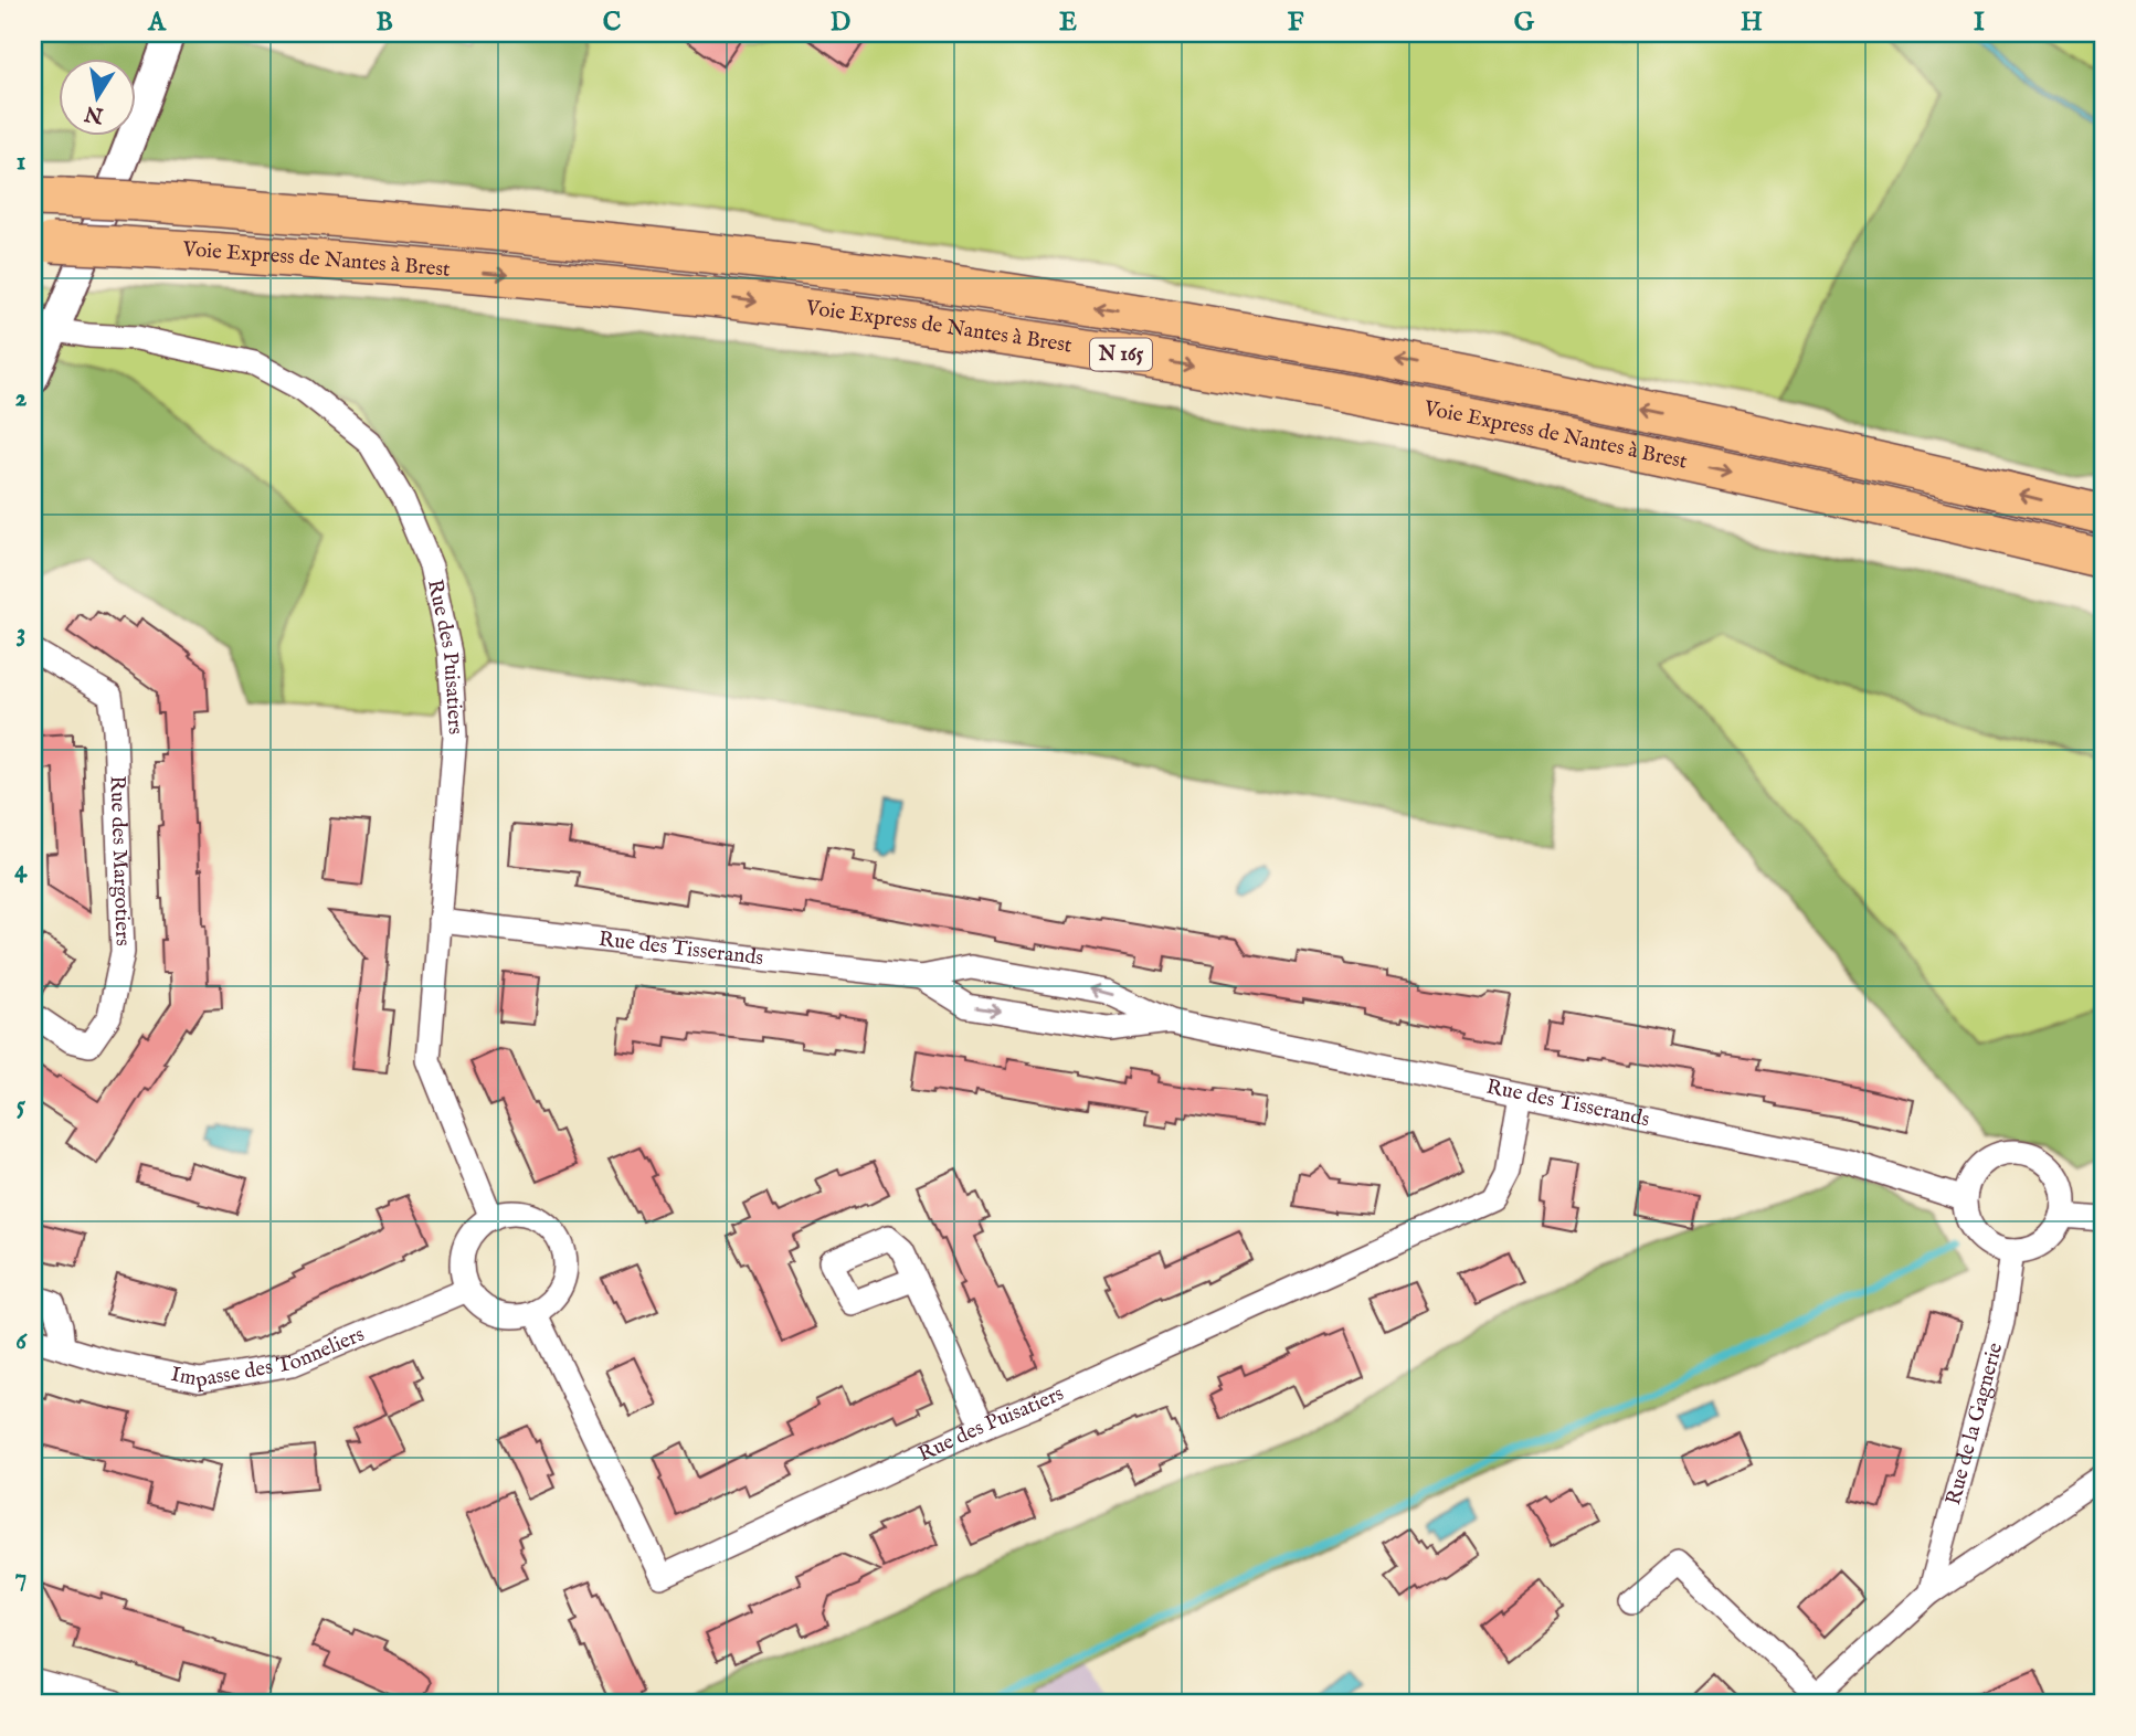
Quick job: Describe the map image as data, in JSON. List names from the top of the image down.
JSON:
{
  "streets": {
    "highway": ["Voie Express de Nantes à Brest", "N 165"],
    "street": [
      "Rue des Puisatiers",
      "Rue des Margotiers",
      "Rue des Tisserands",
      "Impasse des Tonneliers",
      "Rue de la Gagnerie"
    ]
  },
  "crossings": [
    ["Rue des Puisatiers", "Rue des Tisserands"],
    ["Rue des Puisatiers", "Impasse des Tonneliers"],
    ["Rue des Tisserands", "Rue de la Gagnerie"]
  ],
  "north": "bottom",
  "grid": {
    "columns": [
      "A",
      "B",
      "C",
      "D",
      "E",
      "F",
      "G",
      "H",
      "I"
    ],
    "rows": [
      "1",
      "2",
      "3",
      "4",
      "5",
      "6",
      "7"
    ]
  }
}
